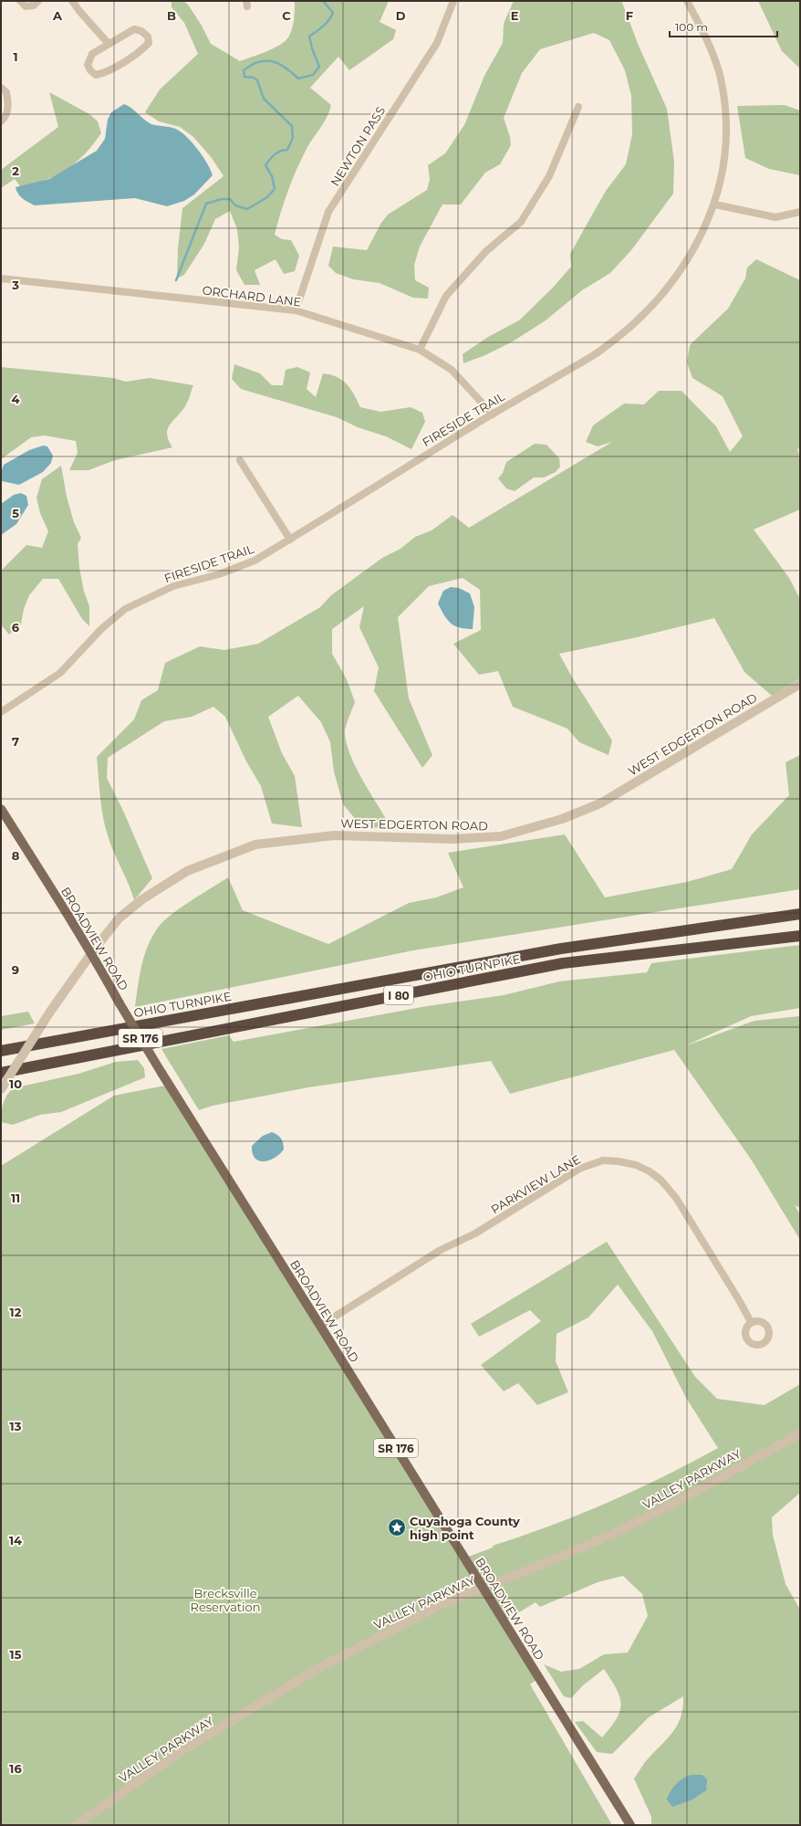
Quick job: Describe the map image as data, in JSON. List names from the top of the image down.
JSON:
{
  "streets": {
    "highway": ["OHIO TURNPIKE", "I 80"],
    "main road": ["BROADVIEW ROAD", "SR 176"],
    "street": [
      "NEWTON PASS",
      "ORCHARD LANE",
      "FIRESIDE TRAIL",
      "WEST EDGERTON ROAD",
      "PARKVIEW LANE",
      "VALLEY PARKWAY"
    ]
  },
  "crossings": [
    ["NEWTON PASS", "ORCHARD LANE"],
    ["ORCHARD LANE", "FIRESIDE TRAIL"],
    ["WEST EDGERTON ROAD", "BROADVIEW ROAD"],
    ["BROADVIEW ROAD", "PARKVIEW LANE"],
    ["BROADVIEW ROAD", "VALLEY PARKWAY"]
  ],
  "parks": ["Brecksville Reservation"],
  "places": {
    "place": ["Cuyahoga County high point"]
  },
  "scale_bar": "100 m",
  "grid": {
    "columns": [
      "A",
      "B",
      "C",
      "D",
      "E",
      "F"
    ],
    "rows": [
      "1",
      "2",
      "3",
      "4",
      "5",
      "6",
      "7",
      "8",
      "9",
      "10",
      "11",
      "12",
      "13",
      "14",
      "15",
      "16"
    ]
  }
}
